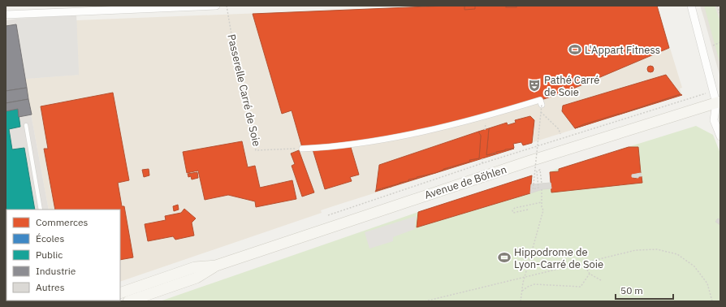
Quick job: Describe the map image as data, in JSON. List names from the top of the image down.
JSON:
{
  "streets": {
    "main road": ["Avenue de Böhlen"],
    "path": ["Passerelle Carré de Soie"]
  },
  "places": {
    "sports": ["L'Appart Fitness", "Hippodrome de Lyon-Carré de Soie"],
    "theatre": ["Pathé Carré de Soie"]
  },
  "legend": [
    "Commerces",
    "Écoles",
    "Public",
    "Industrie",
    "Autres"
  ],
  "scale_bar": "50 m"
}
